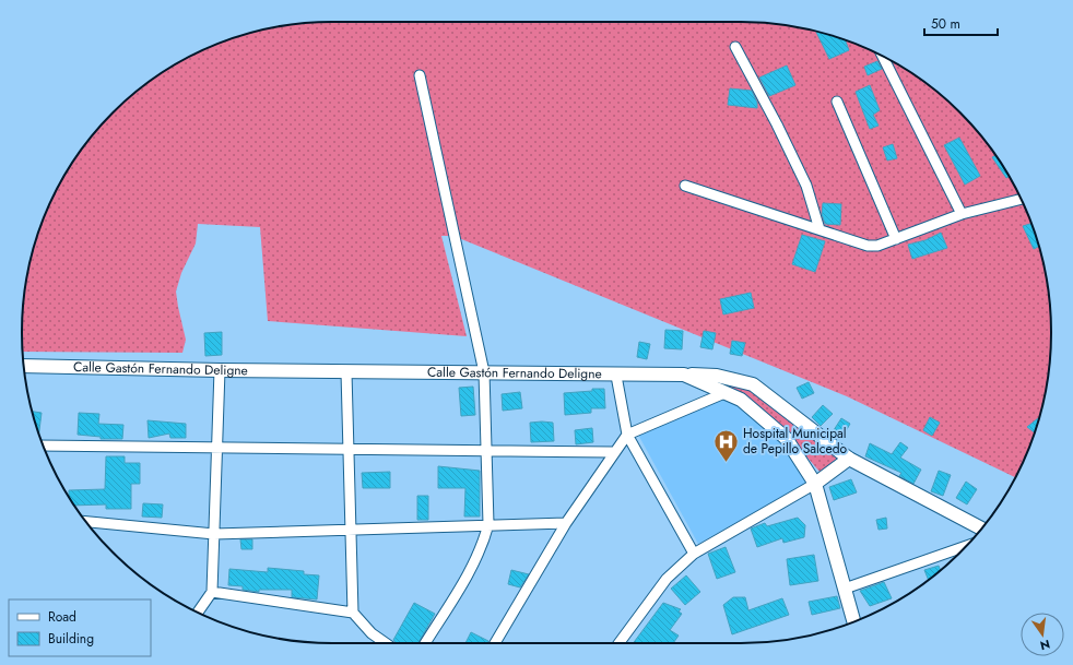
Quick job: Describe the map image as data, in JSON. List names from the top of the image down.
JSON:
{
  "streets": {
    "street": ["Calle Gastón Fernando Deligne"]
  },
  "places": {
    "hospital": ["Hospital Municipal de Pepillo Salcedo"]
  },
  "legend": ["Road", "Building"],
  "scale_bar": "50 m",
  "north": "bottom"
}
